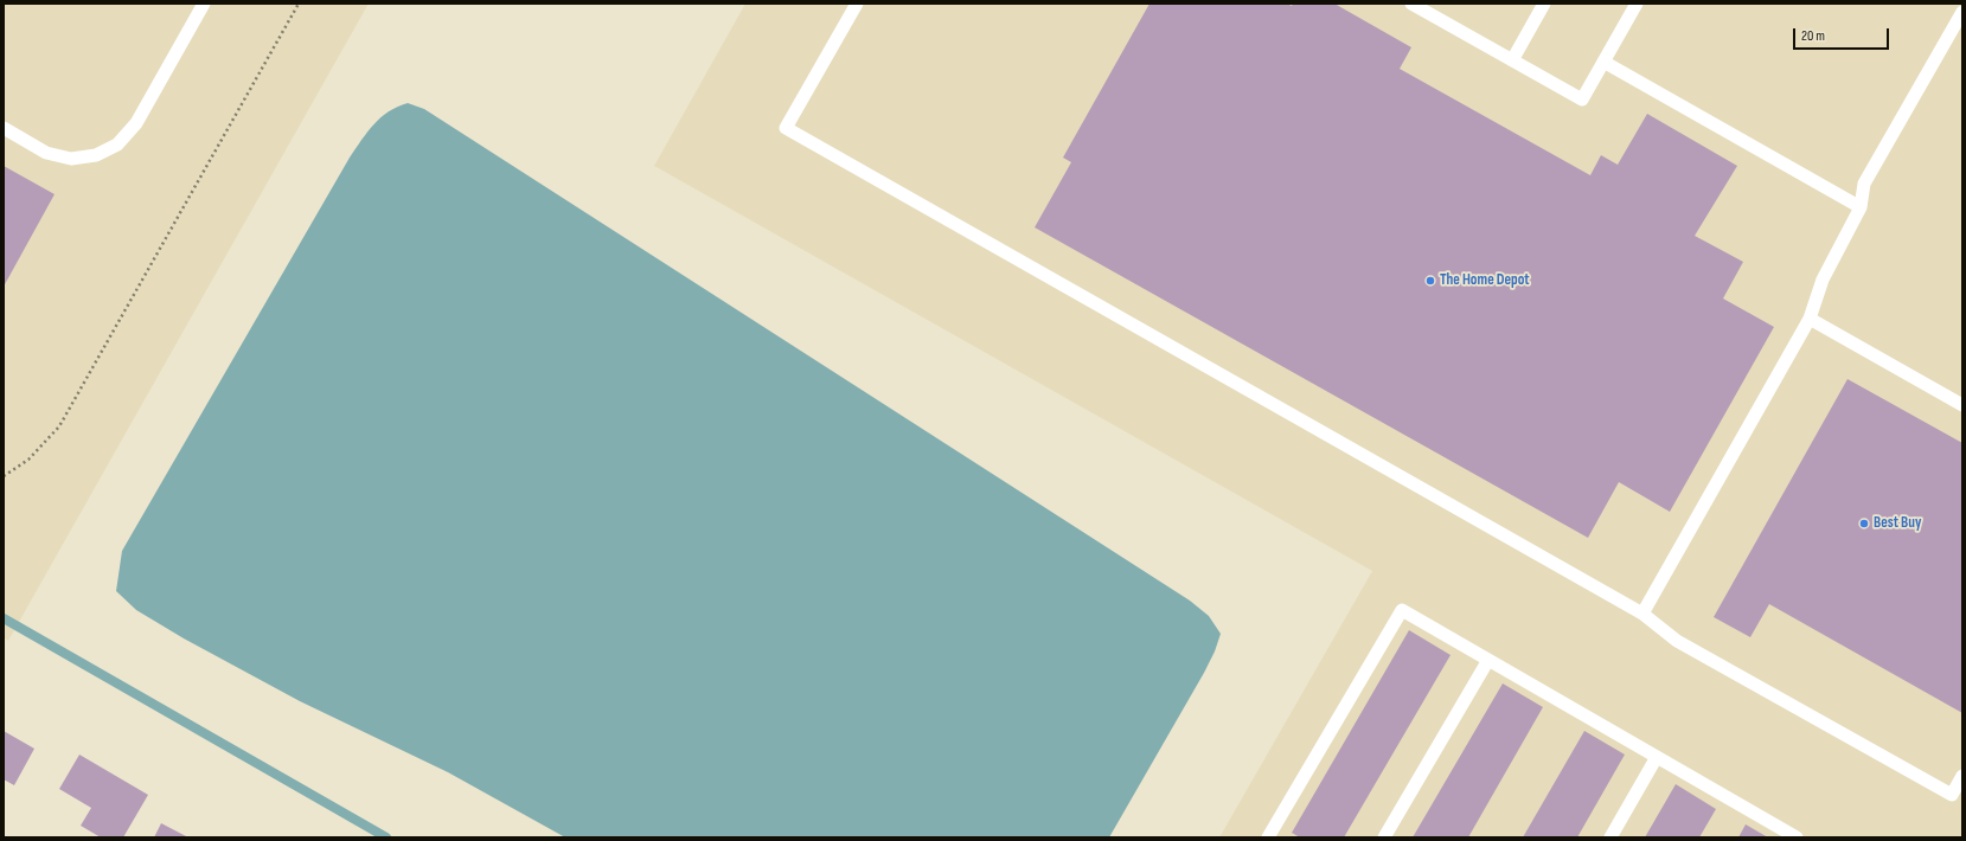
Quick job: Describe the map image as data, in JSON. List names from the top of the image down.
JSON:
{
  "places": ["The Home Depot", "Best Buy"],
  "scale_bar": "20 m"
}
